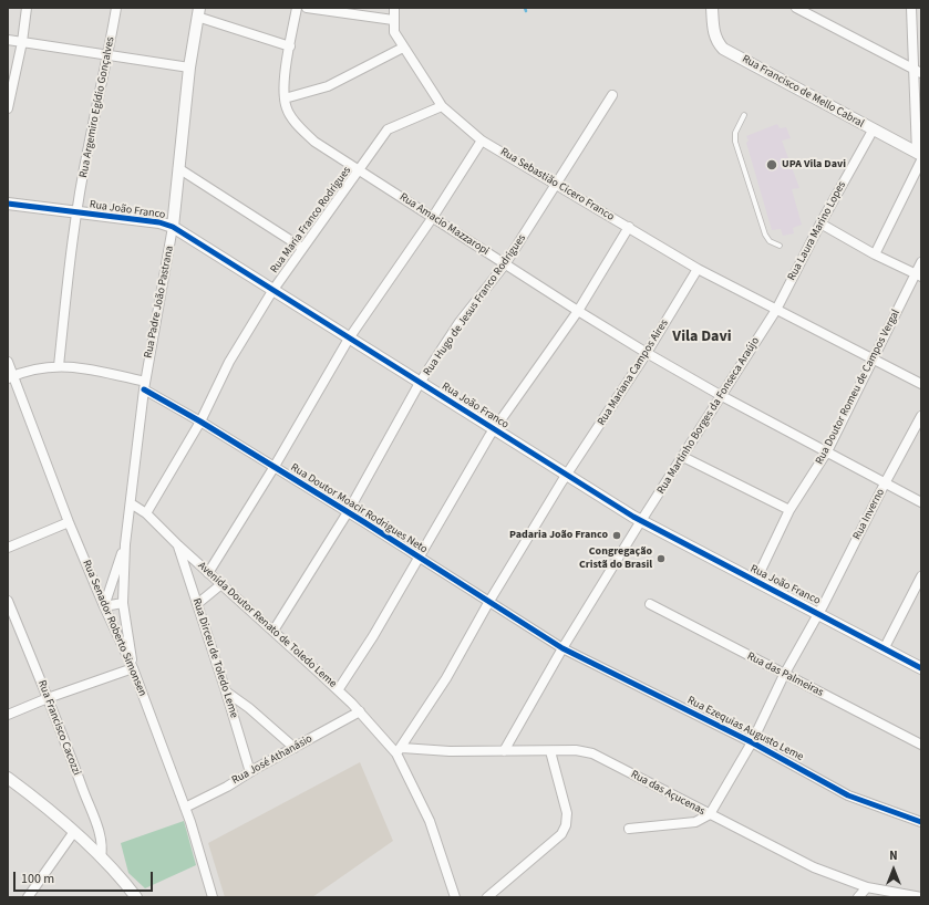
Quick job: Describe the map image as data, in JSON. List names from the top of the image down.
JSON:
{
  "streets": {
    "street": [
      "Rua Francisco de Mello Cabral",
      "Rua Argemiro Egídio Gonçalves",
      "Rua Sebastião Cicero Franco",
      "Rua João Franco",
      "Rua Maria Franco Rodrigues",
      "Rua Amacio Mazzaropi",
      "Rua Laura Marino Lopes",
      "Rua Padre João Pastrana",
      "Rua Hugo de Jesus Franco Rodrigues",
      "Rua Mariana Campos Aires",
      "Rua Doutor Romeu de Campos Vergal",
      "Rua Martinho Borges da Fonseca Araújo",
      "Rua Doutor Moacir Rodrigues Neto",
      "Rua Inverno",
      "Avenida Doutor Renato de Toledo Leme",
      "Rua Senador Roberto Simonsen",
      "Rua Dirceu de Toledo Leme",
      "Rua das Palmeiras",
      "Rua Francisco Cacozzi",
      "Rua Ezequias Augusto Leme",
      "Rua José Athanásio",
      "Rua das Açucenas"
    ]
  },
  "crossings": [
    ["Rua Francisco de Mello Cabral", "Rua Laura Marino Lopes"],
    ["Rua Argemiro Egídio Gonçalves", "Rua João Franco"],
    ["Rua Argemiro Egídio Gonçalves", "Rua Doutor Moacir Rodrigues Neto"],
    ["Rua Sebastião Cicero Franco", "Rua Maria Franco Rodrigues"],
    ["Rua Sebastião Cicero Franco", "Rua Laura Marino Lopes"],
    ["Rua Sebastião Cicero Franco", "Rua Hugo de Jesus Franco Rodrigues"],
    ["Rua Sebastião Cicero Franco", "Rua Mariana Campos Aires"],
    ["Rua Sebastião Cicero Franco", "Rua Doutor Romeu de Campos Vergal"],
    ["Rua Sebastião Cicero Franco", "Rua Martinho Borges da Fonseca Araújo"],
    ["Rua João Franco", "Rua Maria Franco Rodrigues"],
    ["Rua João Franco", "Rua Padre João Pastrana"],
    ["Rua João Franco", "Rua Hugo de Jesus Franco Rodrigues"],
    ["Rua João Franco", "Rua Mariana Campos Aires"],
    ["Rua João Franco", "Rua Doutor Romeu de Campos Vergal"],
    ["Rua João Franco", "Rua Martinho Borges da Fonseca Araújo"],
    ["Rua João Franco", "Rua Inverno"],
    ["Rua Maria Franco Rodrigues", "Rua Amacio Mazzaropi"],
    ["Rua Maria Franco Rodrigues", "Rua Doutor Moacir Rodrigues Neto"],
    ["Rua Maria Franco Rodrigues", "Avenida Doutor Renato de Toledo Leme"],
    ["Rua Amacio Mazzaropi", "Rua Hugo de Jesus Franco Rodrigues"],
    ["Rua Amacio Mazzaropi", "Rua Mariana Campos Aires"],
    ["Rua Amacio Mazzaropi", "Rua Doutor Romeu de Campos Vergal"],
    ["Rua Amacio Mazzaropi", "Rua Martinho Borges da Fonseca Araújo"],
    ["Rua Amacio Mazzaropi", "Rua Inverno"],
    ["Rua Laura Marino Lopes", "Rua Martinho Borges da Fonseca Araújo"],
    ["Rua Padre João Pastrana", "Rua Doutor Moacir Rodrigues Neto"],
    ["Rua Padre João Pastrana", "Avenida Doutor Renato de Toledo Leme"],
    ["Rua Padre João Pastrana", "Rua Senador Roberto Simonsen"],
    ["Rua Hugo de Jesus Franco Rodrigues", "Rua Doutor Moacir Rodrigues Neto"],
    ["Rua Hugo de Jesus Franco Rodrigues", "Avenida Doutor Renato de Toledo Leme"],
    ["Rua Mariana Campos Aires", "Rua Doutor Moacir Rodrigues Neto"],
    ["Rua Mariana Campos Aires", "Avenida Doutor Renato de Toledo Leme"],
    ["Rua Mariana Campos Aires", "Rua das Açucenas"],
    ["Rua Martinho Borges da Fonseca Araújo", "Rua Doutor Moacir Rodrigues Neto"],
    ["Rua Martinho Borges da Fonseca Araújo", "Rua Ezequias Augusto Leme"],
    ["Rua Martinho Borges da Fonseca Araújo", "Rua das Açucenas"],
    ["Rua Doutor Moacir Rodrigues Neto", "Rua Ezequias Augusto Leme"],
    ["Rua Inverno", "Rua das Palmeiras"],
    ["Rua Inverno", "Rua Ezequias Augusto Leme"],
    ["Rua Inverno", "Rua das Açucenas"],
    ["Avenida Doutor Renato de Toledo Leme", "Rua Dirceu de Toledo Leme"],
    ["Avenida Doutor Renato de Toledo Leme", "Rua José Athanásio"],
    ["Avenida Doutor Renato de Toledo Leme", "Rua das Açucenas"],
    ["Rua Senador Roberto Simonsen", "Rua José Athanásio"],
    ["Rua Dirceu de Toledo Leme", "Rua José Athanásio"]
  ],
  "districts": ["Vila Davi"],
  "places": ["UPA Vila Davi", "Padaria João Franco", "Congregação Cristã do Brasil"],
  "scale_bar": "100 m",
  "north": "top"
}
